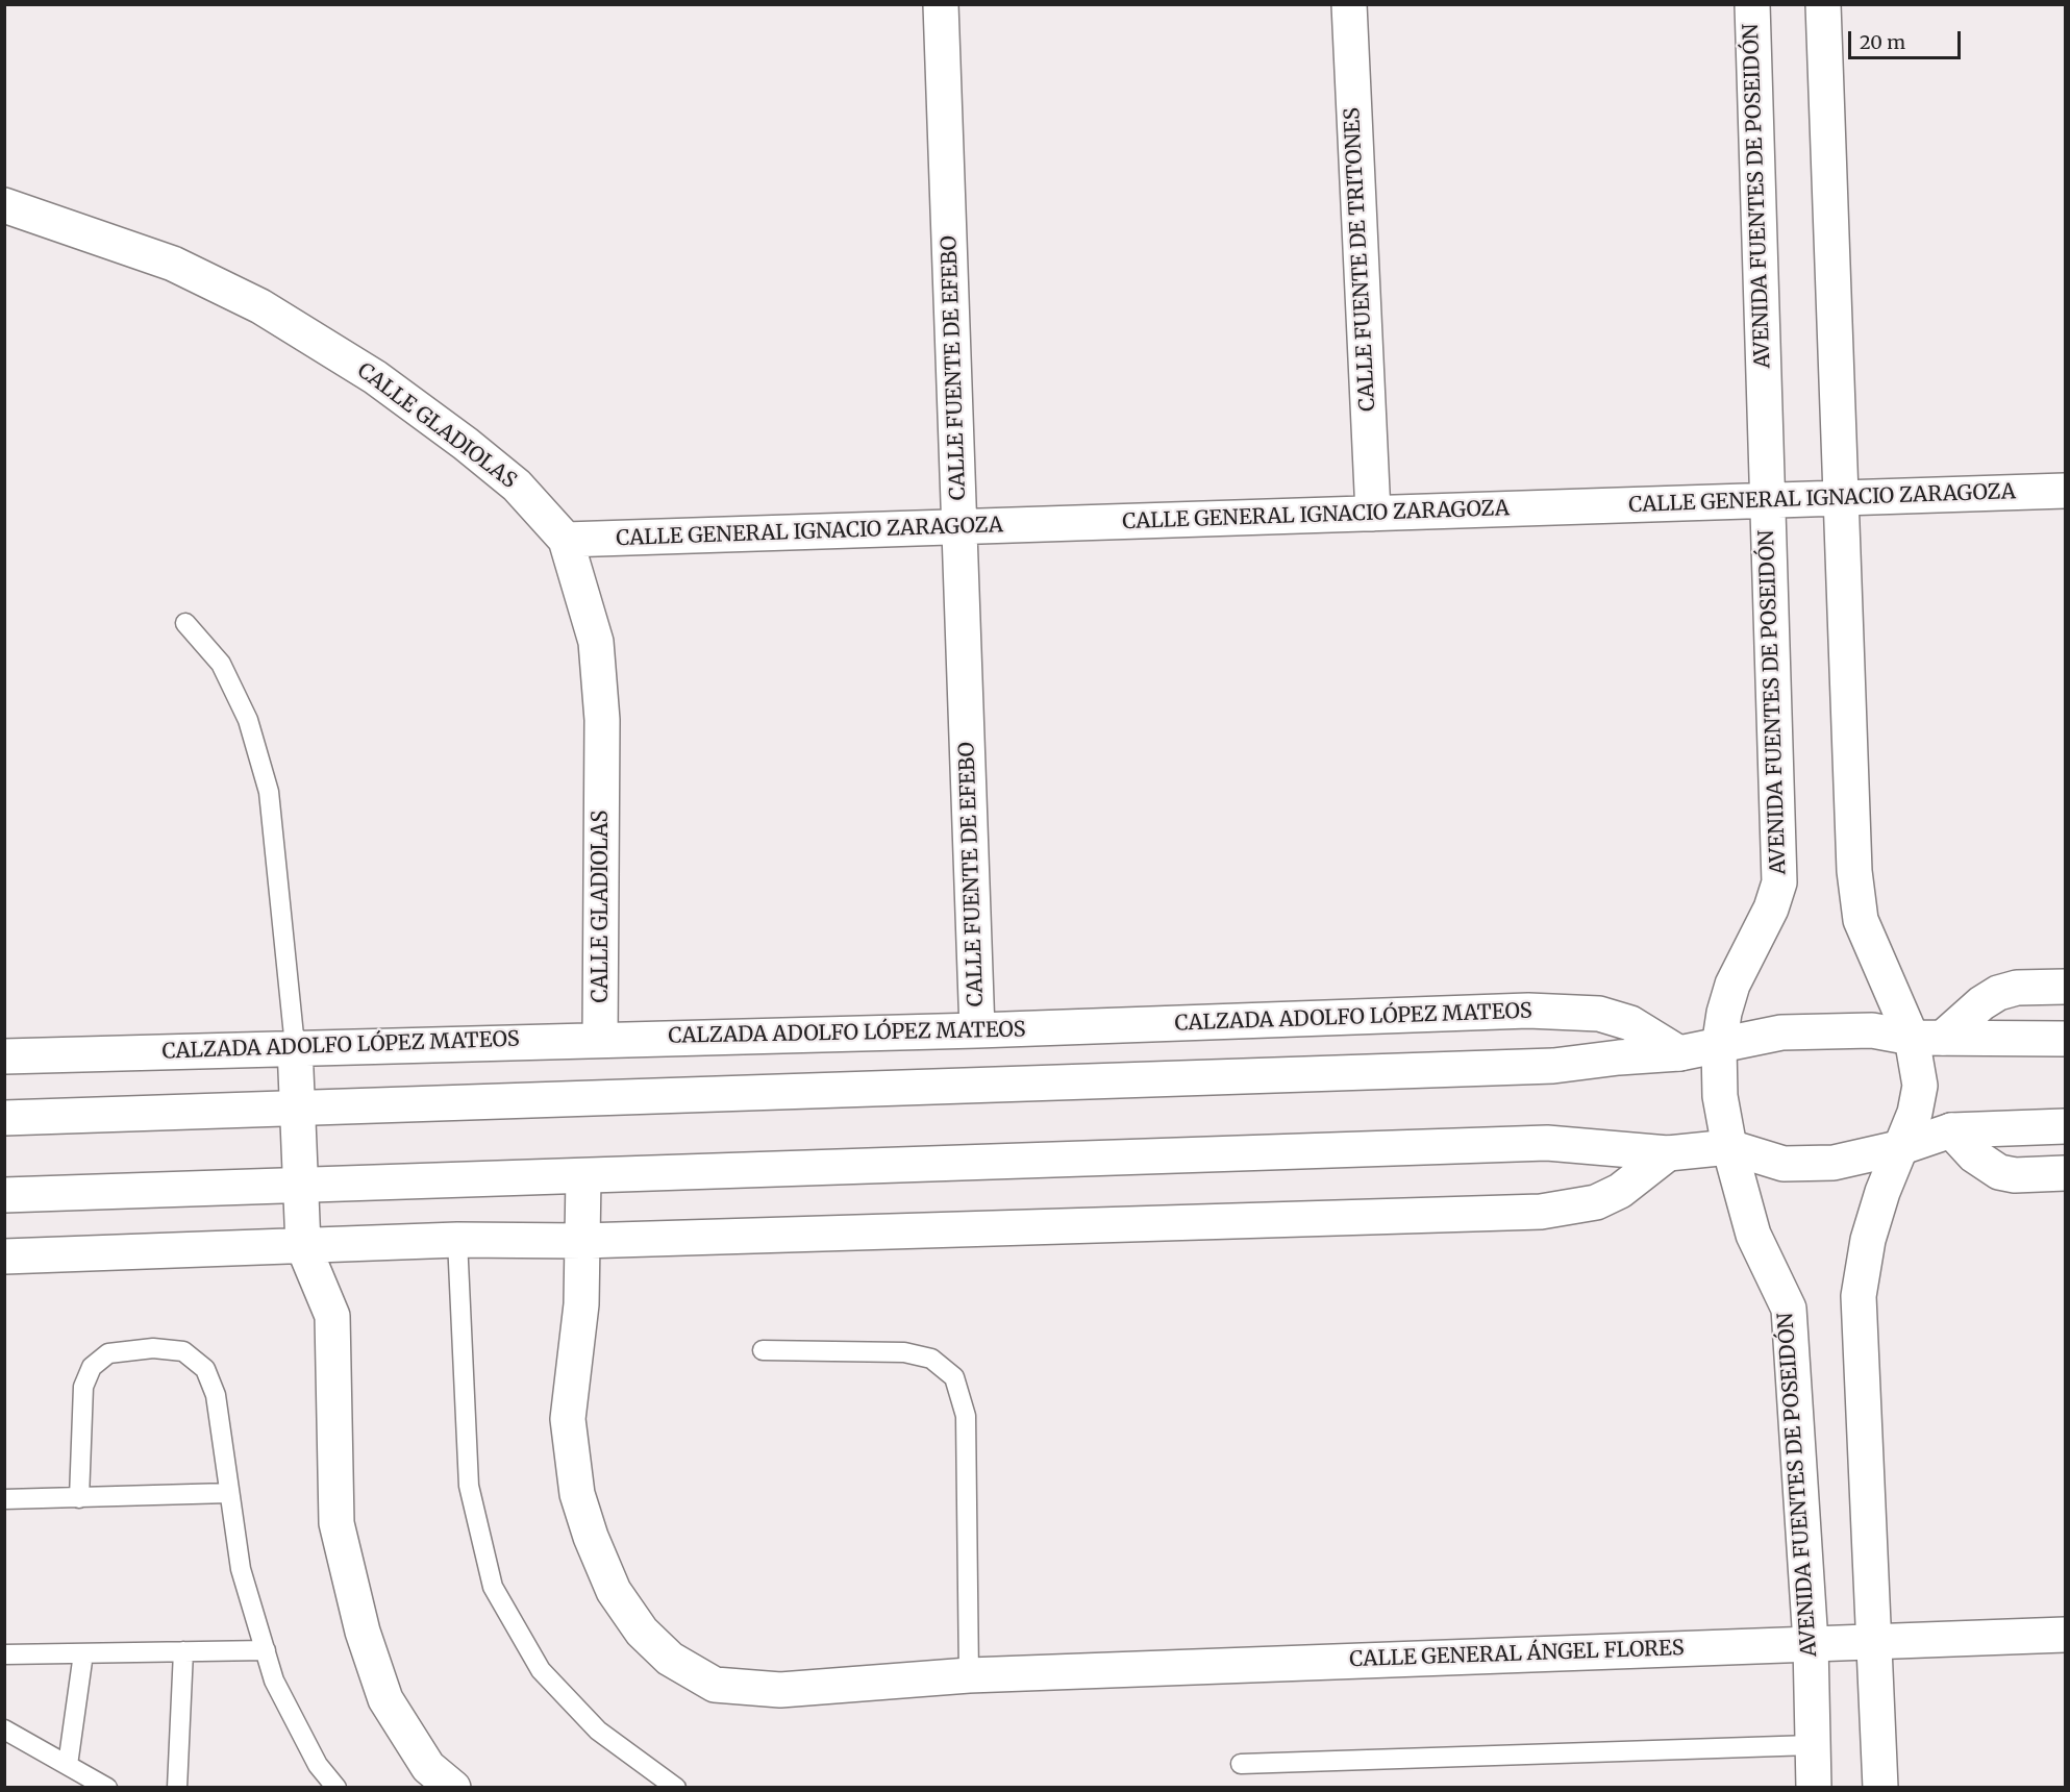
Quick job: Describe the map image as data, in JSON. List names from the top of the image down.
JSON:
{
  "streets": {
    "street": [
      "AVENIDA FUENTES DE POSEIDÓN",
      "CALLE FUENTE DE TRITONES",
      "CALLE FUENTE DE EFEBO",
      "CALLE GLADIOLAS",
      "CALLE GENERAL IGNACIO ZARAGOZA",
      "CALZADA ADOLFO LÓPEZ MATEOS",
      "CALLE GENERAL ÁNGEL FLORES"
    ]
  },
  "crossings": [
    ["AVENIDA FUENTES DE POSEIDÓN", "CALLE GENERAL IGNACIO ZARAGOZA"],
    ["AVENIDA FUENTES DE POSEIDÓN", "CALLE GENERAL ÁNGEL FLORES"],
    ["CALLE FUENTE DE TRITONES", "CALLE GENERAL IGNACIO ZARAGOZA"],
    ["CALLE FUENTE DE EFEBO", "CALLE GENERAL IGNACIO ZARAGOZA"],
    ["CALLE FUENTE DE EFEBO", "CALZADA ADOLFO LÓPEZ MATEOS"],
    ["CALLE GLADIOLAS", "CALLE GENERAL IGNACIO ZARAGOZA"],
    ["CALLE GLADIOLAS", "CALZADA ADOLFO LÓPEZ MATEOS"]
  ],
  "scale_bar": "20 m"
}
